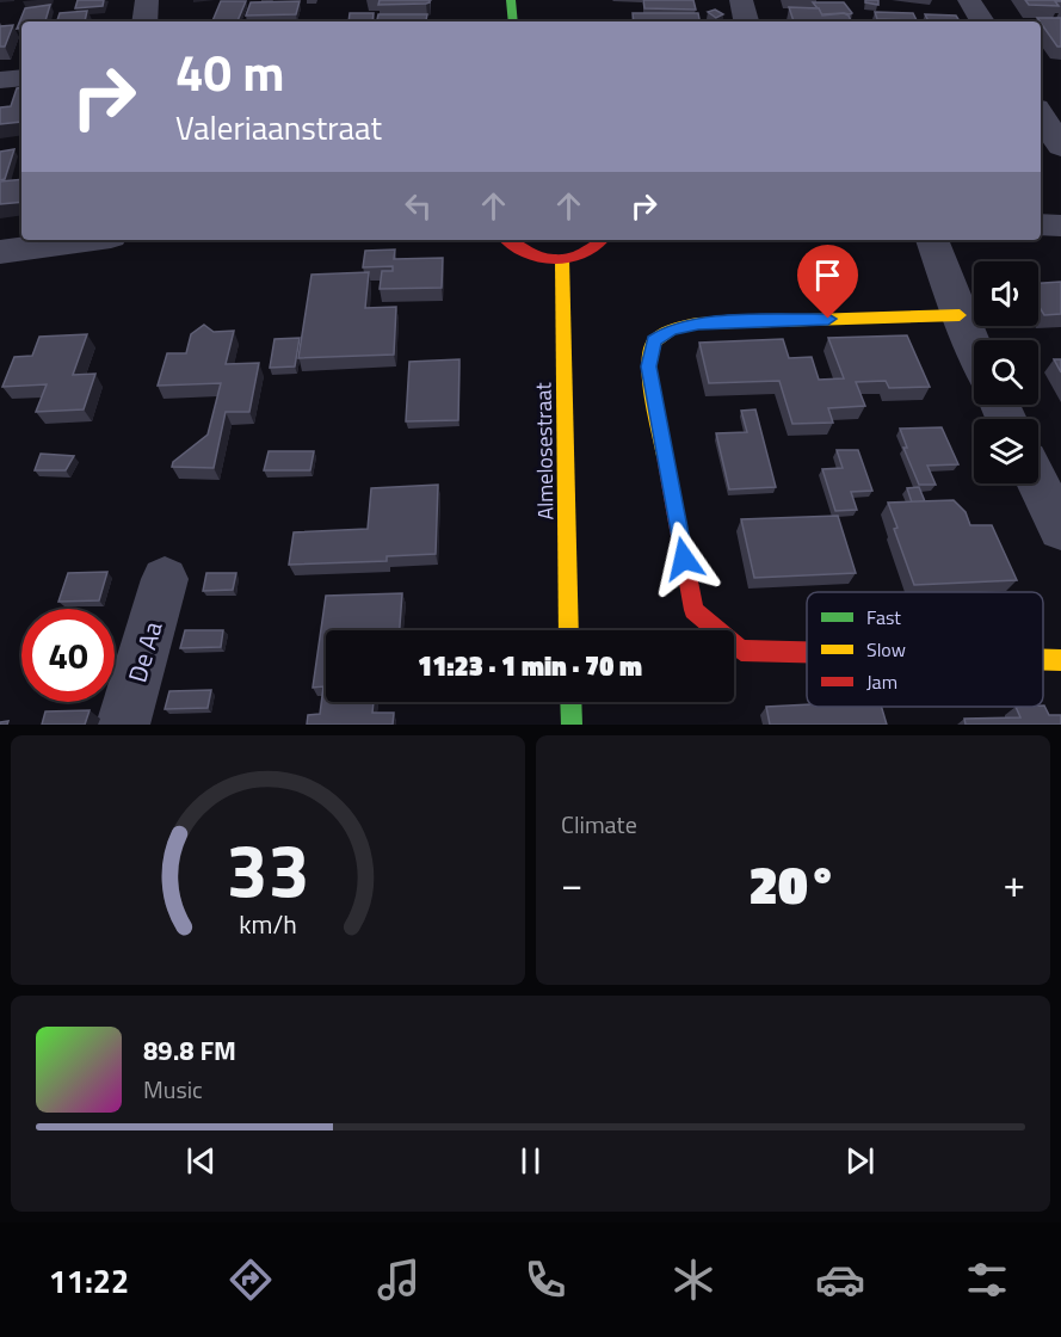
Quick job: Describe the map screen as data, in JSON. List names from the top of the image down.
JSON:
{
  "streets": {
    "street": ["Almelosestraat", "De Aa"]
  },
  "legend": ["Fast", "Slow", "Jam"],
  "page": {
    "turn": ["40 m", "Valeriaanstraat"],
    "limit": "40",
    "trip": "11:23 · 1 min · 70 m",
    "tile": "Climate",
    "heat": ["−", "20°", "+"],
    "song": ["89.8 FM", "Music"],
    "tabs": "11:22",
    "gauge": ["33", "km/h"]
  }
}
